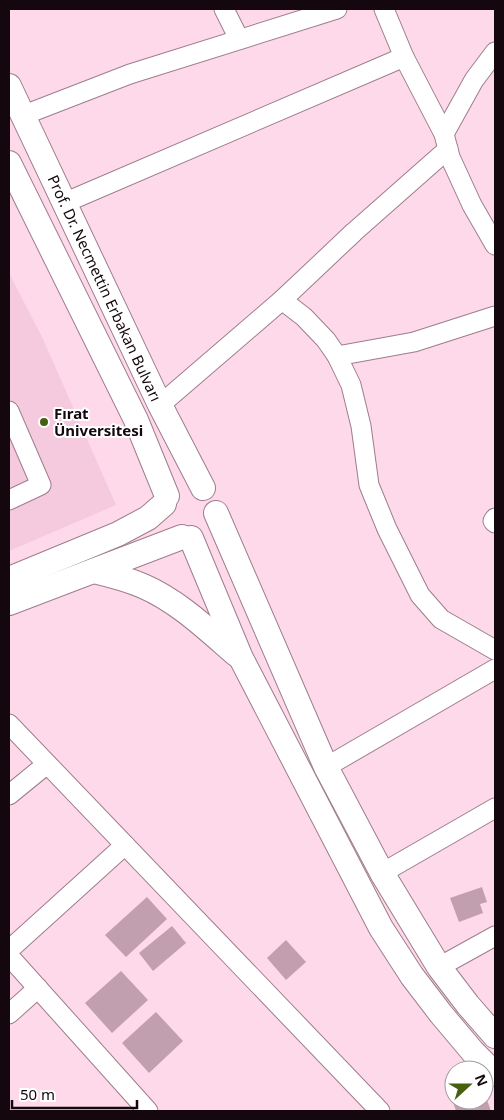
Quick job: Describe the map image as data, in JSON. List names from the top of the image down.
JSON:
{
  "streets": {
    "main road": ["Prof. Dr. Necmettin Erbakan Bulvarı"]
  },
  "places": ["Fırat Üniversitesi"],
  "scale_bar": "50 m",
  "north": "right"
}
